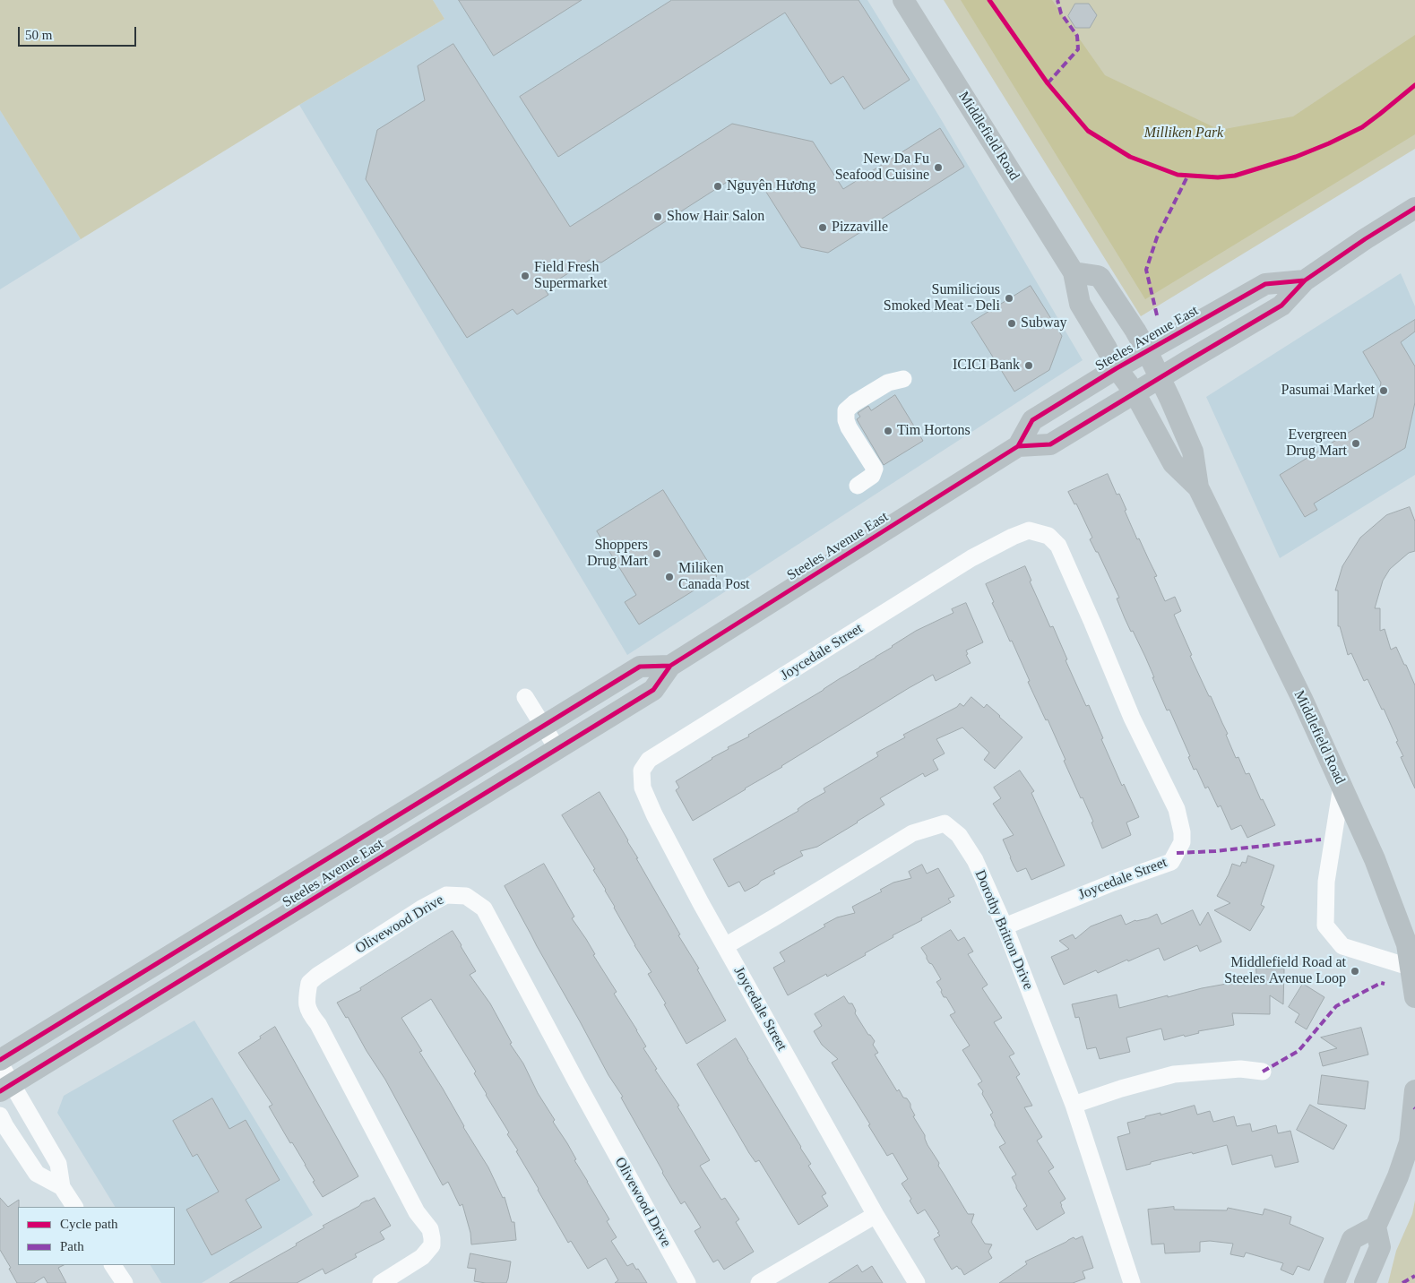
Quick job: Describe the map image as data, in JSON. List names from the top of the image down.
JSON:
{
  "streets": {
    "main road": ["Middlefield Road", "Steeles Avenue East"],
    "street": ["Joycedale Street", "Olivewood Drive", "Dorothy Britton Drive"]
  },
  "crossings": [
    ["Middlefield Road", "Steeles Avenue East"],
    ["Joycedale Street", "Dorothy Britton Drive"]
  ],
  "parks": ["Milliken Park"],
  "places": [
    "New Da Fu Seafood Cuisine",
    "Nguyên Hương",
    "Show Hair Salon",
    "Pizzaville",
    "Field Fresh Supermarket",
    "Sumilicious Smoked Meat - Deli",
    "Subway",
    "ICICI Bank",
    "Pasumai Market",
    "Tim Hortons",
    "Evergreen Drug Mart",
    "Shoppers Drug Mart",
    "Miliken Canada Post",
    "Middlefield Road at Steeles Avenue Loop"
  ],
  "legend": ["Cycle path", "Path"],
  "scale_bar": "50 m"
}
